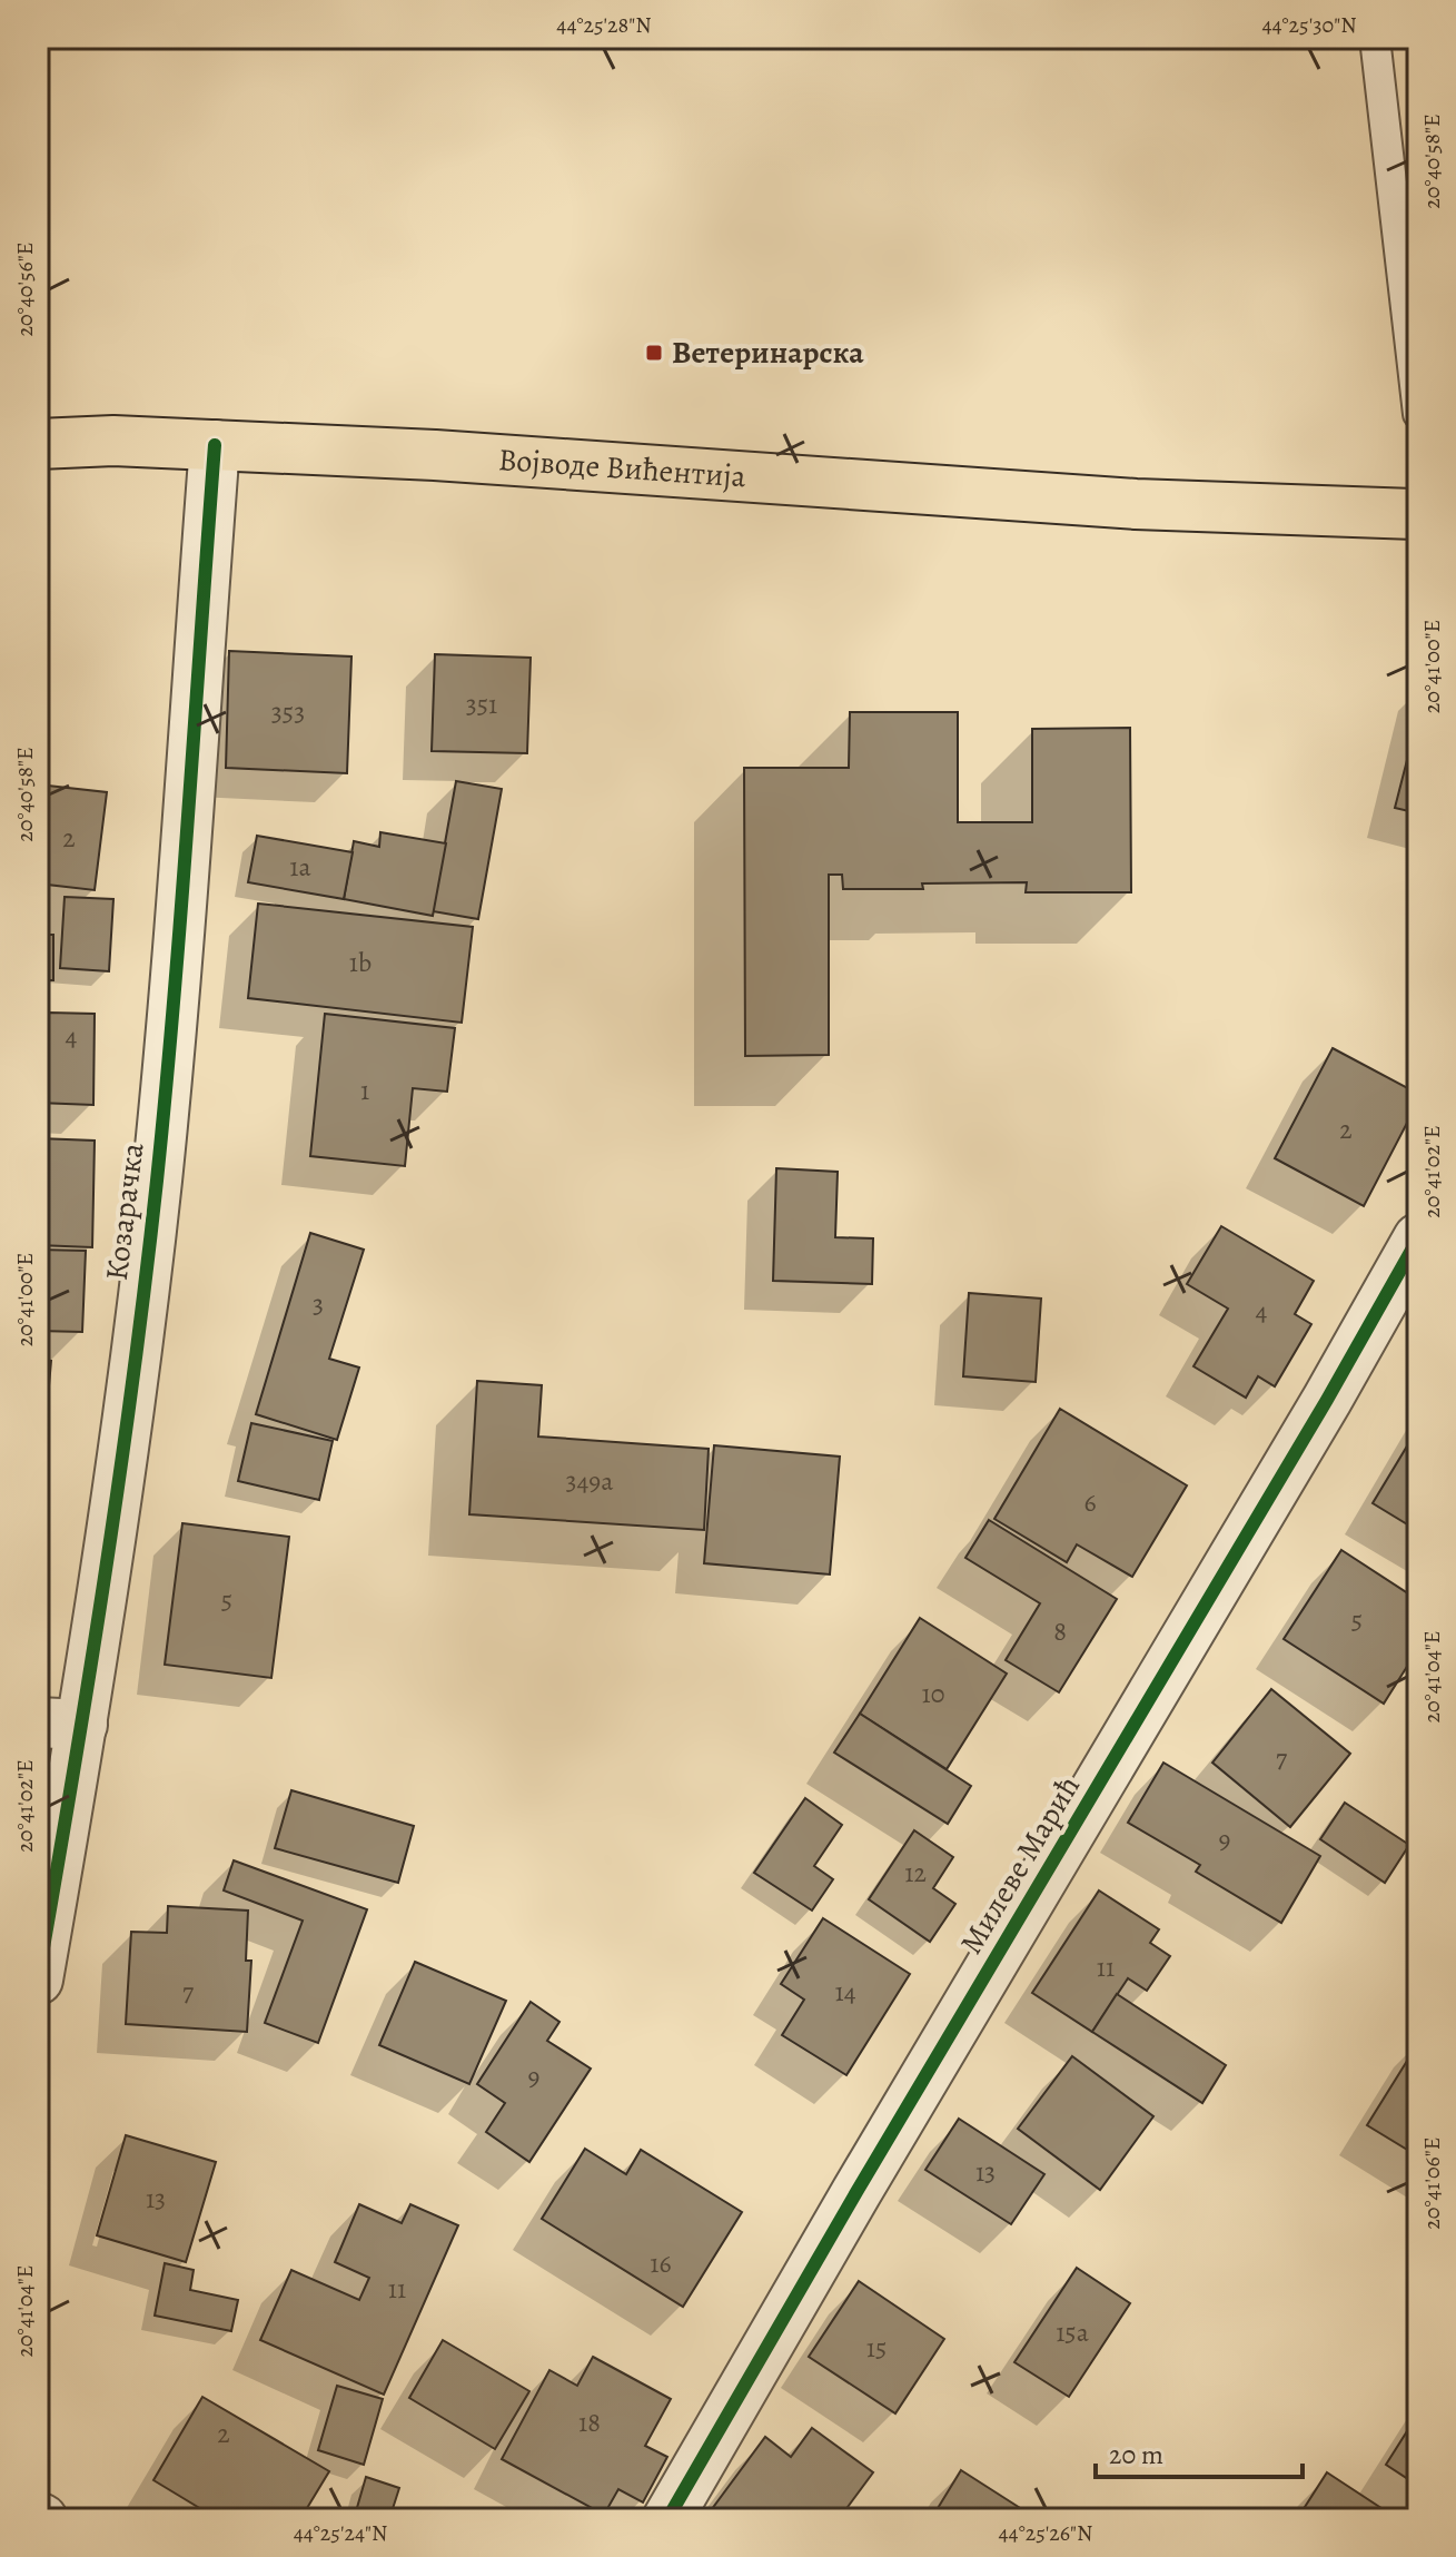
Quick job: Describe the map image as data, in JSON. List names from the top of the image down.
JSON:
{
  "streets": {
    "main road": ["Војводе Вићентија"],
    "street": ["Козарачка", "Милеве Марић"]
  },
  "crossings": [
    ["Војводе Вићентија", "Козарачка"]
  ],
  "places": {
    "transit": ["Ветеринарска"]
  },
  "house_numbers": [
    "351",
    "353",
    "2",
    "1a",
    "1b",
    "4",
    "1",
    "2",
    "3",
    "4",
    "349a",
    "6",
    "5",
    "5",
    "8",
    "10",
    "7",
    "9",
    "12",
    "11",
    "7",
    "14",
    "9",
    "13",
    "13",
    "16",
    "11",
    "15a",
    "15",
    "18",
    "2"
  ],
  "scale_bar": "20 m",
  "coordinates": [
    "44°25'28\"N",
    "44°25'30\"N",
    "20°40'58\"E",
    "20°40'56\"E",
    "20°41'00\"E",
    "20°41'02\"E",
    "20°41'04\"E",
    "20°41'06\"E",
    "44°25'24\"N",
    "44°25'26\"N"
  ]
}
